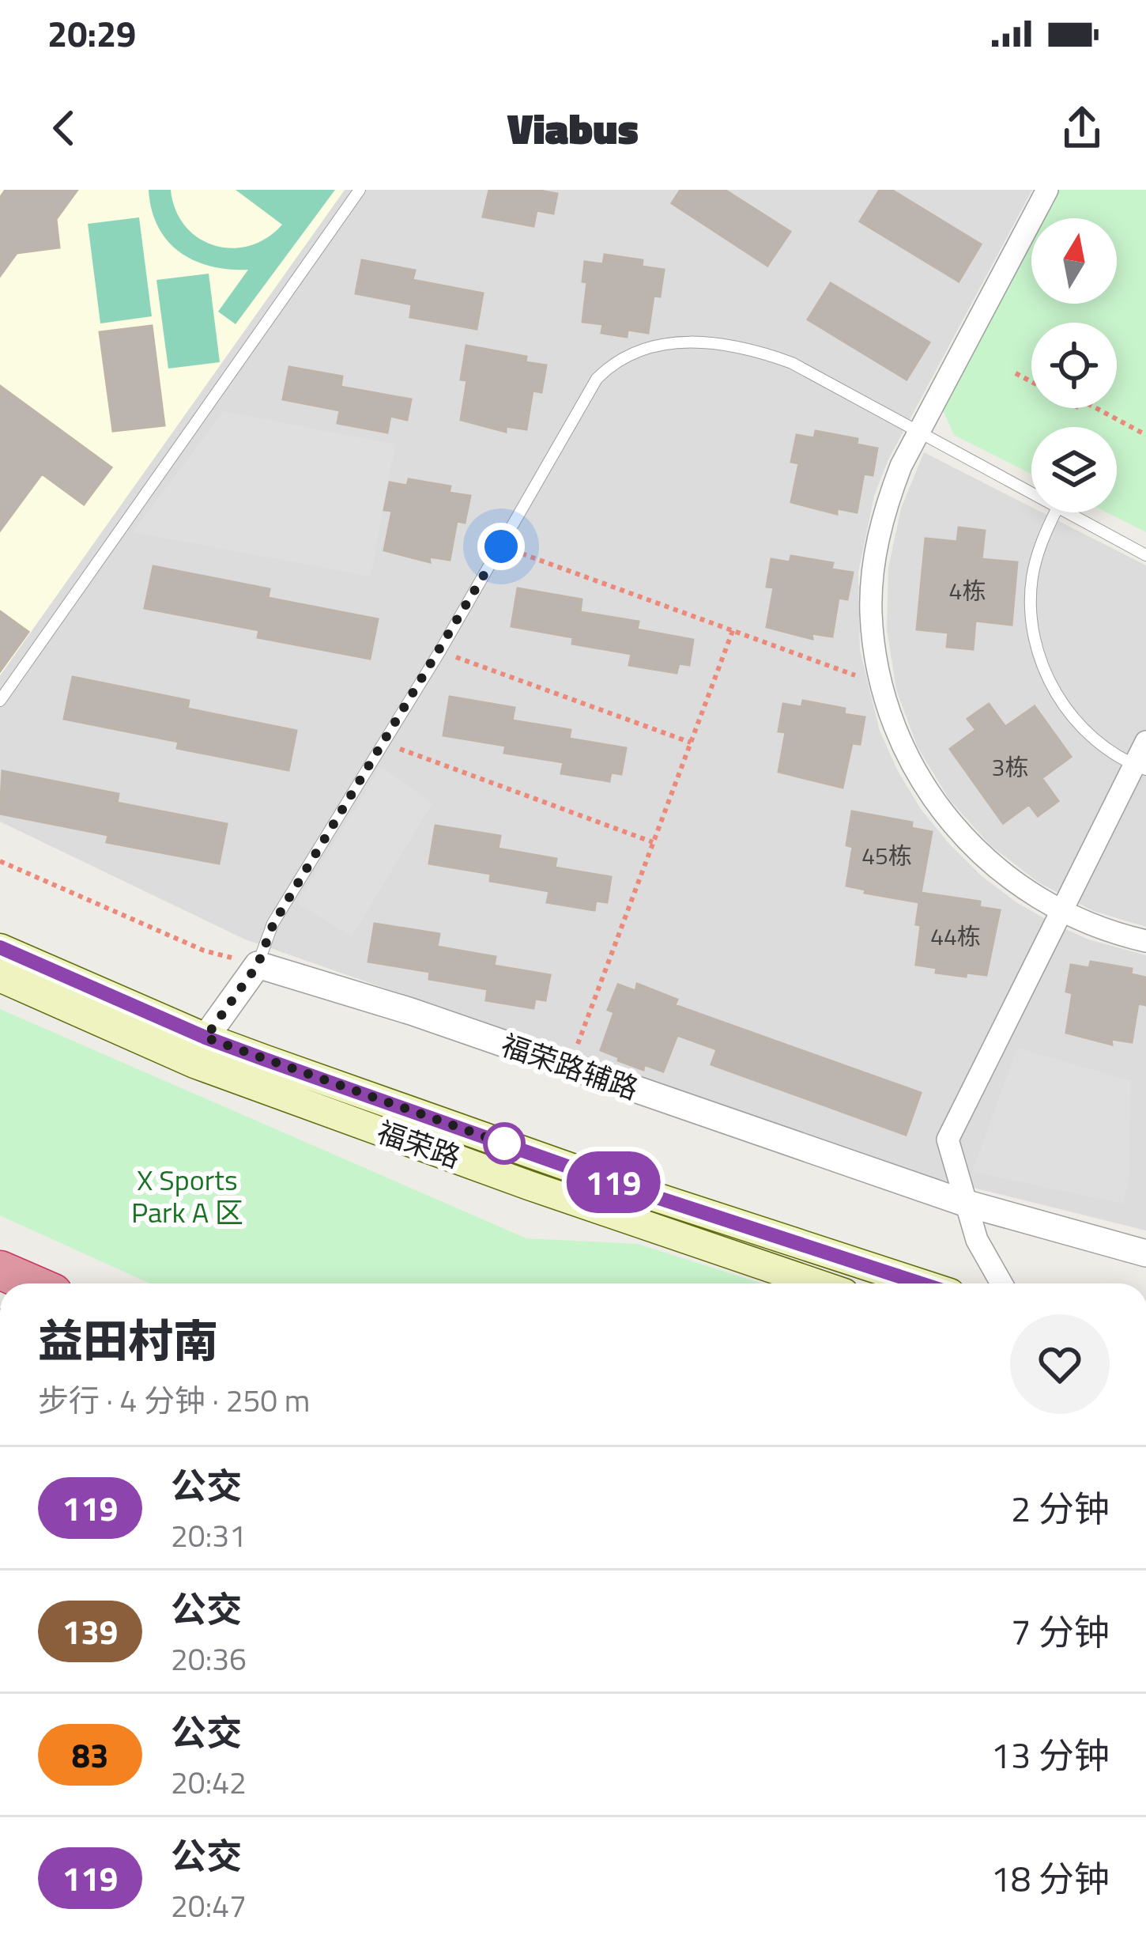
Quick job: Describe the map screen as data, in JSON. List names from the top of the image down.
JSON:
{
  "streets": {
    "main road": ["福荣路"],
    "street": ["福荣路辅路"]
  },
  "parks": ["X Sports Park A 区"],
  "lines": ["bus line 119"],
  "house_numbers": [
    "4栋",
    "3栋",
    "45栋",
    "44栋"
  ],
  "north": "top",
  "page": {
    "status": "20:29",
    "header": "Viabus",
    "on_map": "119",
    "heading": ["益田村南", "步行 · 4 分钟 · 250 m"],
    "list": [
      {
        "mark": "119",
        "name": "公交",
        "note": "20:31",
        "value": "2 分钟"
      },
      {
        "mark": "139",
        "name": "公交",
        "note": "20:36",
        "value": "7 分钟"
      },
      {
        "mark": "83",
        "name": "公交",
        "note": "20:42",
        "value": "13 分钟"
      },
      {
        "mark": "119",
        "name": "公交",
        "note": "20:47",
        "value": "18 分钟"
      }
    ]
  }
}
